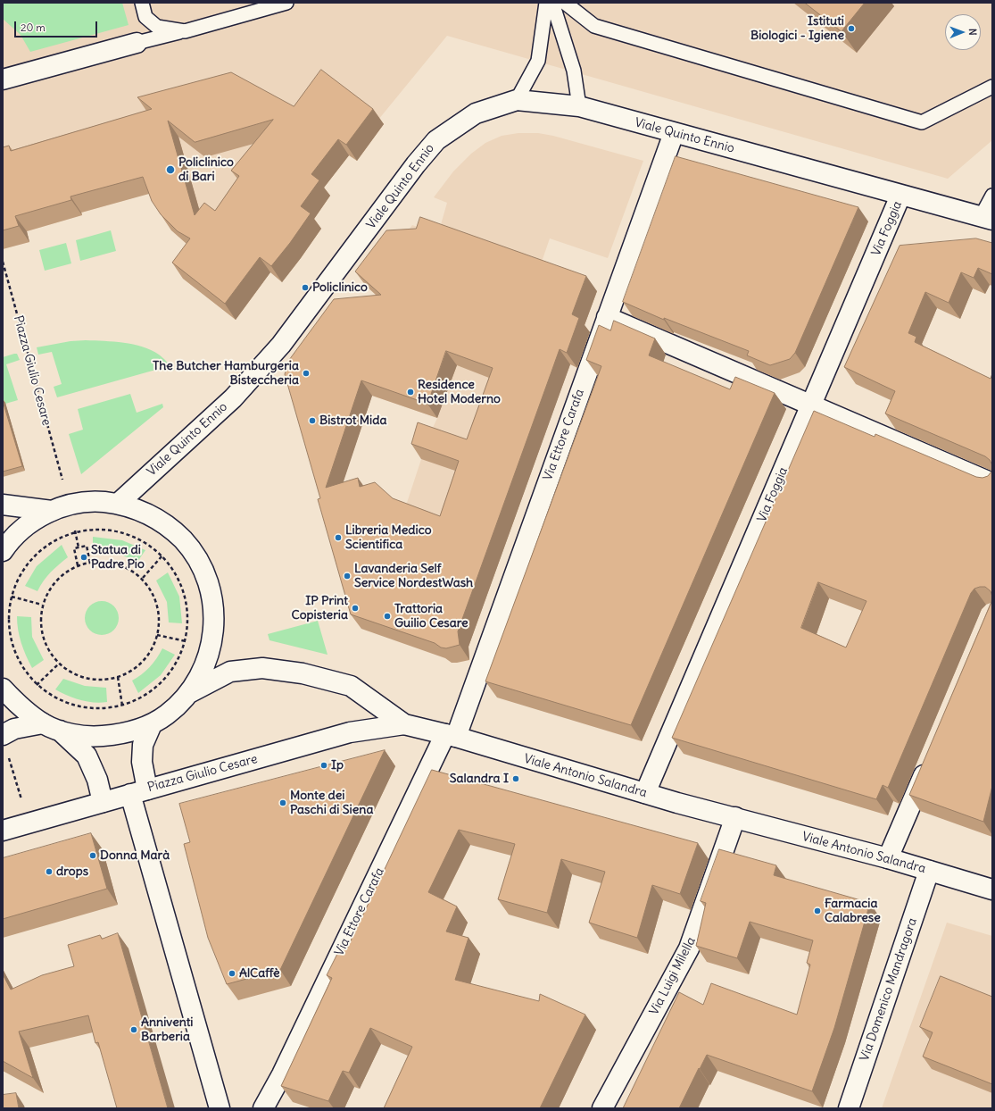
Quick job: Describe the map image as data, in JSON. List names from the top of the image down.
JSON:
{
  "streets": {
    "street": [
      "Viale Quinto Ennio",
      "Via Foggia",
      "Piazza Giulio Cesare",
      "Via Ettore Carafa",
      "Viale Antonio Salandra",
      "Via Luigi Milella",
      "Via Domenico Mandragora"
    ]
  },
  "crossings": [
    ["Viale Quinto Ennio", "Via Foggia"],
    ["Viale Quinto Ennio", "Via Ettore Carafa"],
    ["Via Foggia", "Viale Antonio Salandra"],
    ["Piazza Giulio Cesare", "Viale Antonio Salandra"],
    ["Via Ettore Carafa", "Viale Antonio Salandra"],
    ["Viale Antonio Salandra", "Via Luigi Milella"],
    ["Viale Antonio Salandra", "Via Domenico Mandragora"]
  ],
  "places": [
    "Istituti Biologici - Igiene",
    "Policlinico di Bari",
    "Policlinico",
    "The Butcher Hamburgeria Bisteccheria",
    "Residence Hotel Moderno",
    "Bistrot Mida",
    "Libreria Medico Scientifica",
    "Statua di Padre Pio",
    "Lavanderia Self Service NordestWash",
    "IP Print Copisteria",
    "Trattoria Guilio Cesare",
    "Ip",
    "Salandra I",
    "Monte dei Paschi di Siena",
    "Donna Marà",
    "drops",
    "Farmacia Calabrese",
    "AlCaffè",
    "Anniventi Barberia"
  ],
  "scale_bar": "20 m",
  "north": "right"
}
